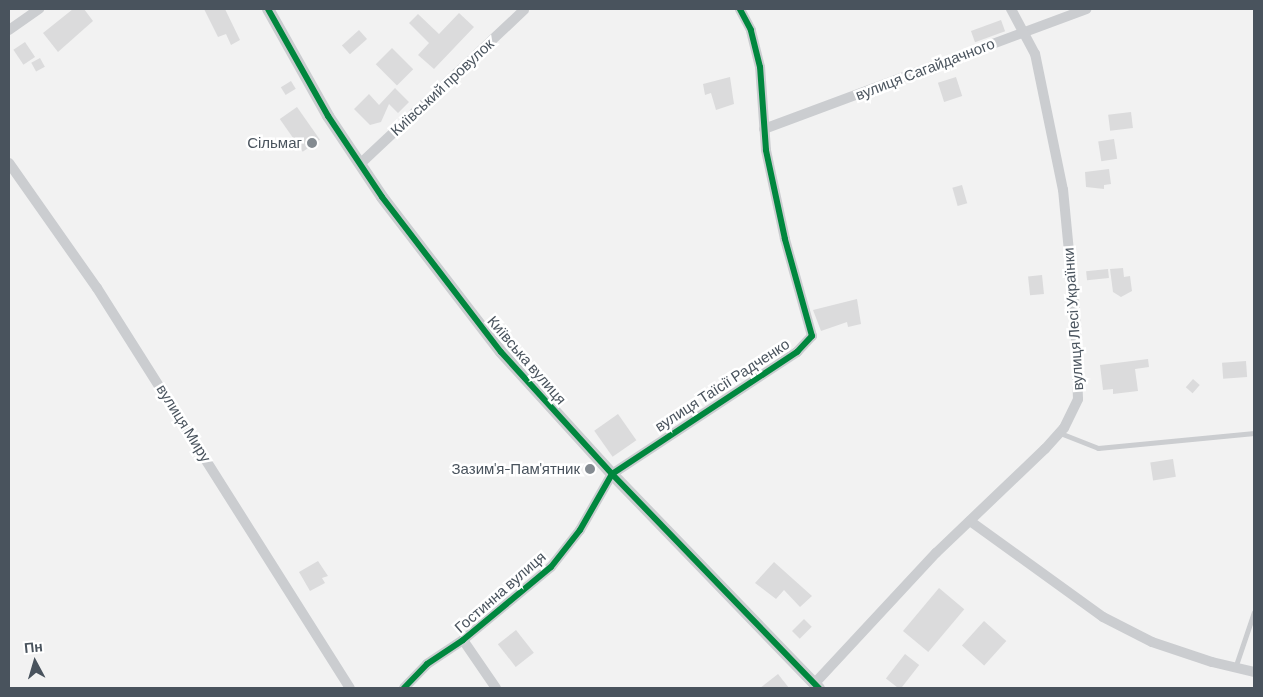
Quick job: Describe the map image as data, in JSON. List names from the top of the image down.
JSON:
{
  "streets": {
    "street": [
      "вулиця Сагайдачного",
      "Київський провулок",
      "вулиця Лесі Українки",
      "Київська вулиця",
      "вулиця Таїсії Радченко",
      "вулиця Миру",
      "Гостинна вулиця"
    ]
  },
  "crossings": [
    ["вулиця Сагайдачного", "вулиця Лесі Українки"],
    ["вулиця Сагайдачного", "вулиця Таїсії Радченко"],
    ["Київський провулок", "Київська вулиця"],
    ["вулиця Лесі Українки", "Київська вулиця"],
    ["Київська вулиця", "вулиця Таїсії Радченко"],
    ["Київська вулиця", "Гостинна вулиця"],
    ["вулиця Таїсії Радченко", "Гостинна вулиця"]
  ],
  "places": ["Сільмаг", "Зазим'я-Пам'ятник"],
  "north": "top"
}
